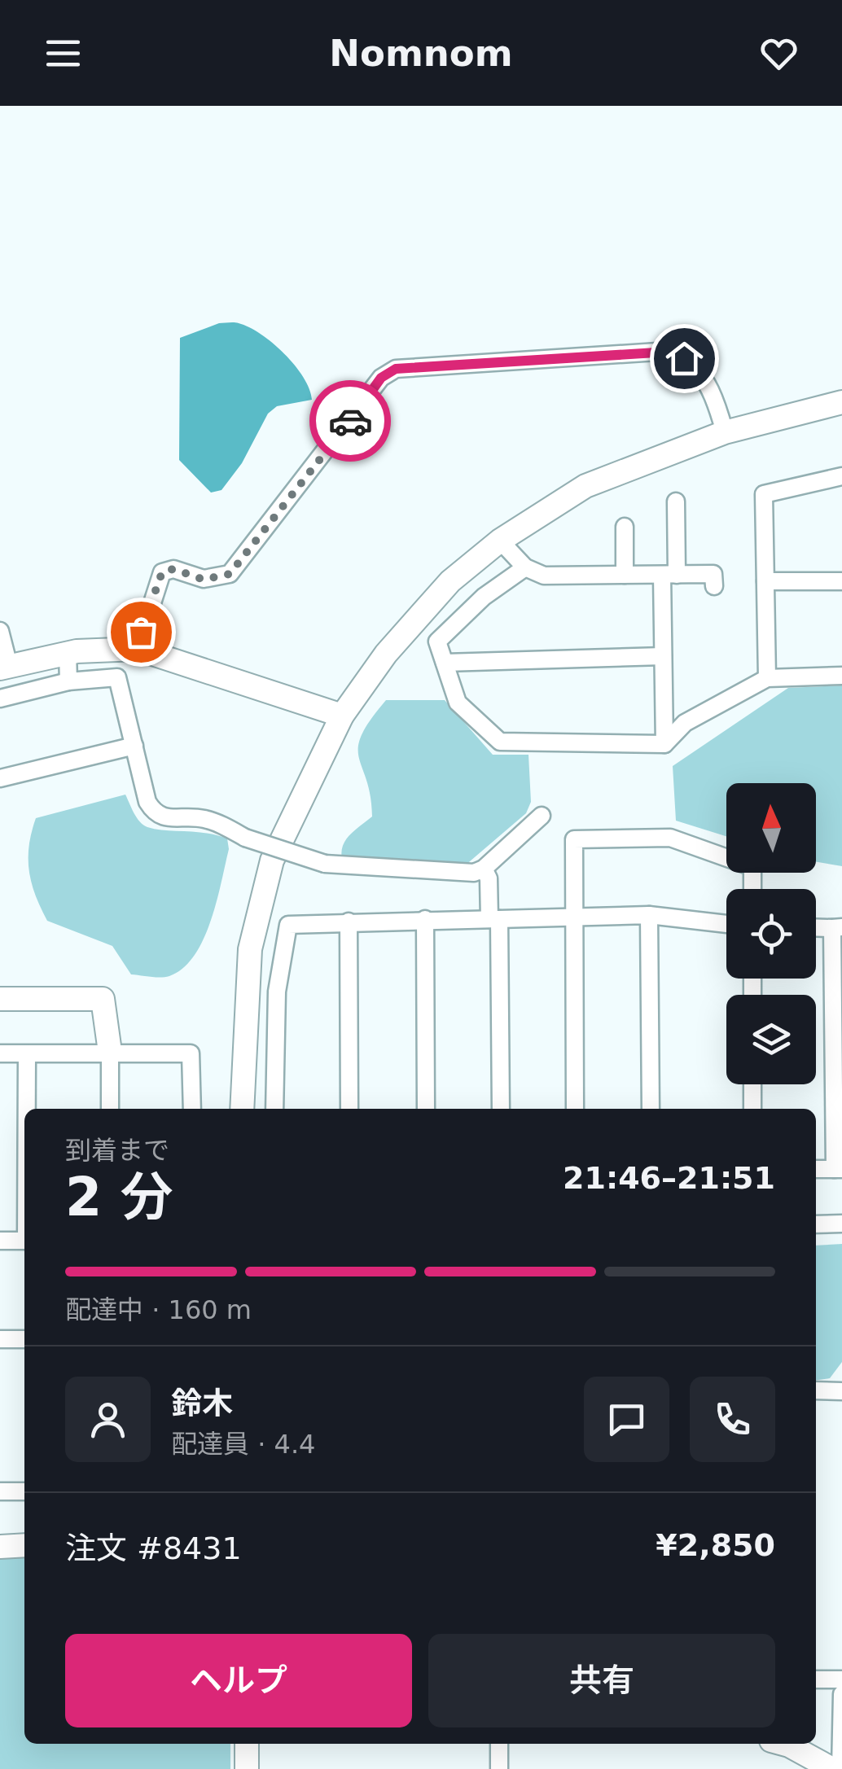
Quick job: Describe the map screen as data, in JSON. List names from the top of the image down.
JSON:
{
  "north": "top",
  "page": {
    "header": "Nomnom",
    "heading": ["2 分", "到着まで", "21:46–21:51"],
    "panel": [
      "鈴木",
      "配達員 · 4.4",
      "注文 #8431",
      "¥2,850"
    ],
    "bar": "配達中 · 160 m",
    "buttons": ["ヘルプ", "共有"]
  }
}
